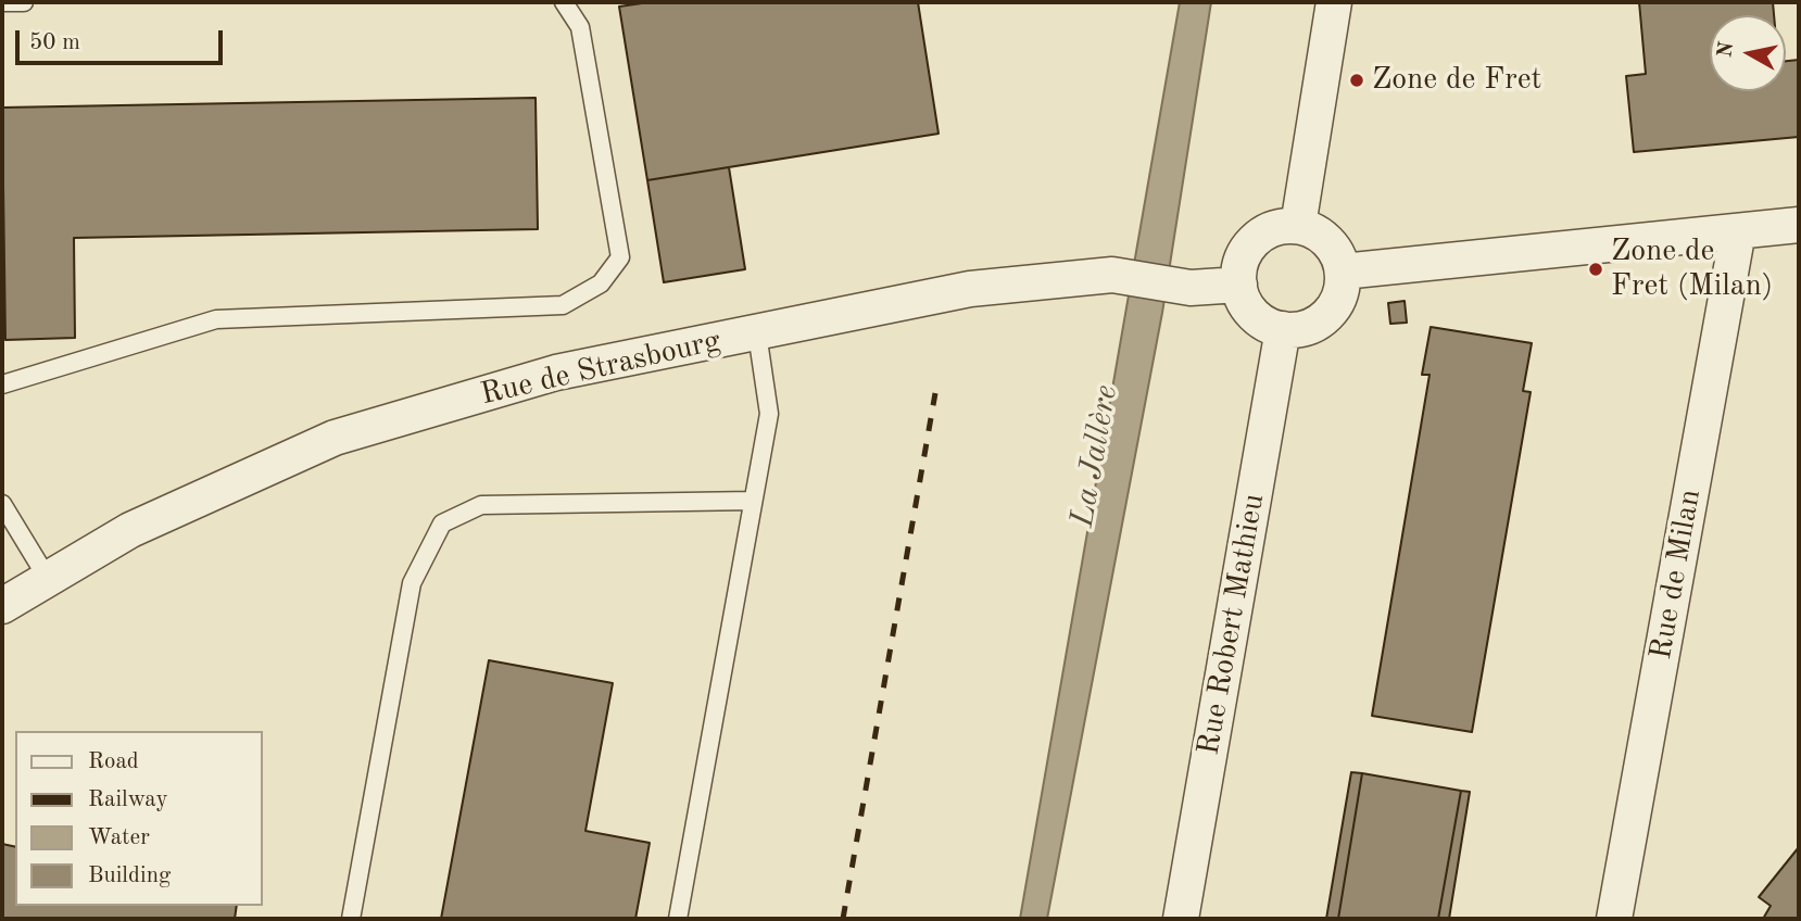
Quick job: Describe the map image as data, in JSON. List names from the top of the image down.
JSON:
{
  "streets": {
    "street": ["Rue de Strasbourg", "Rue de Milan", "Rue Robert Mathieu"]
  },
  "crossings": [
    ["Rue de Strasbourg", "Rue Robert Mathieu"]
  ],
  "water": ["La Jallère"],
  "places": ["Zone de Fret", "Zone de Fret (Milan)"],
  "legend": [
    "Road",
    "Railway",
    "Water",
    "Building"
  ],
  "scale_bar": "50 m",
  "north": "left"
}
